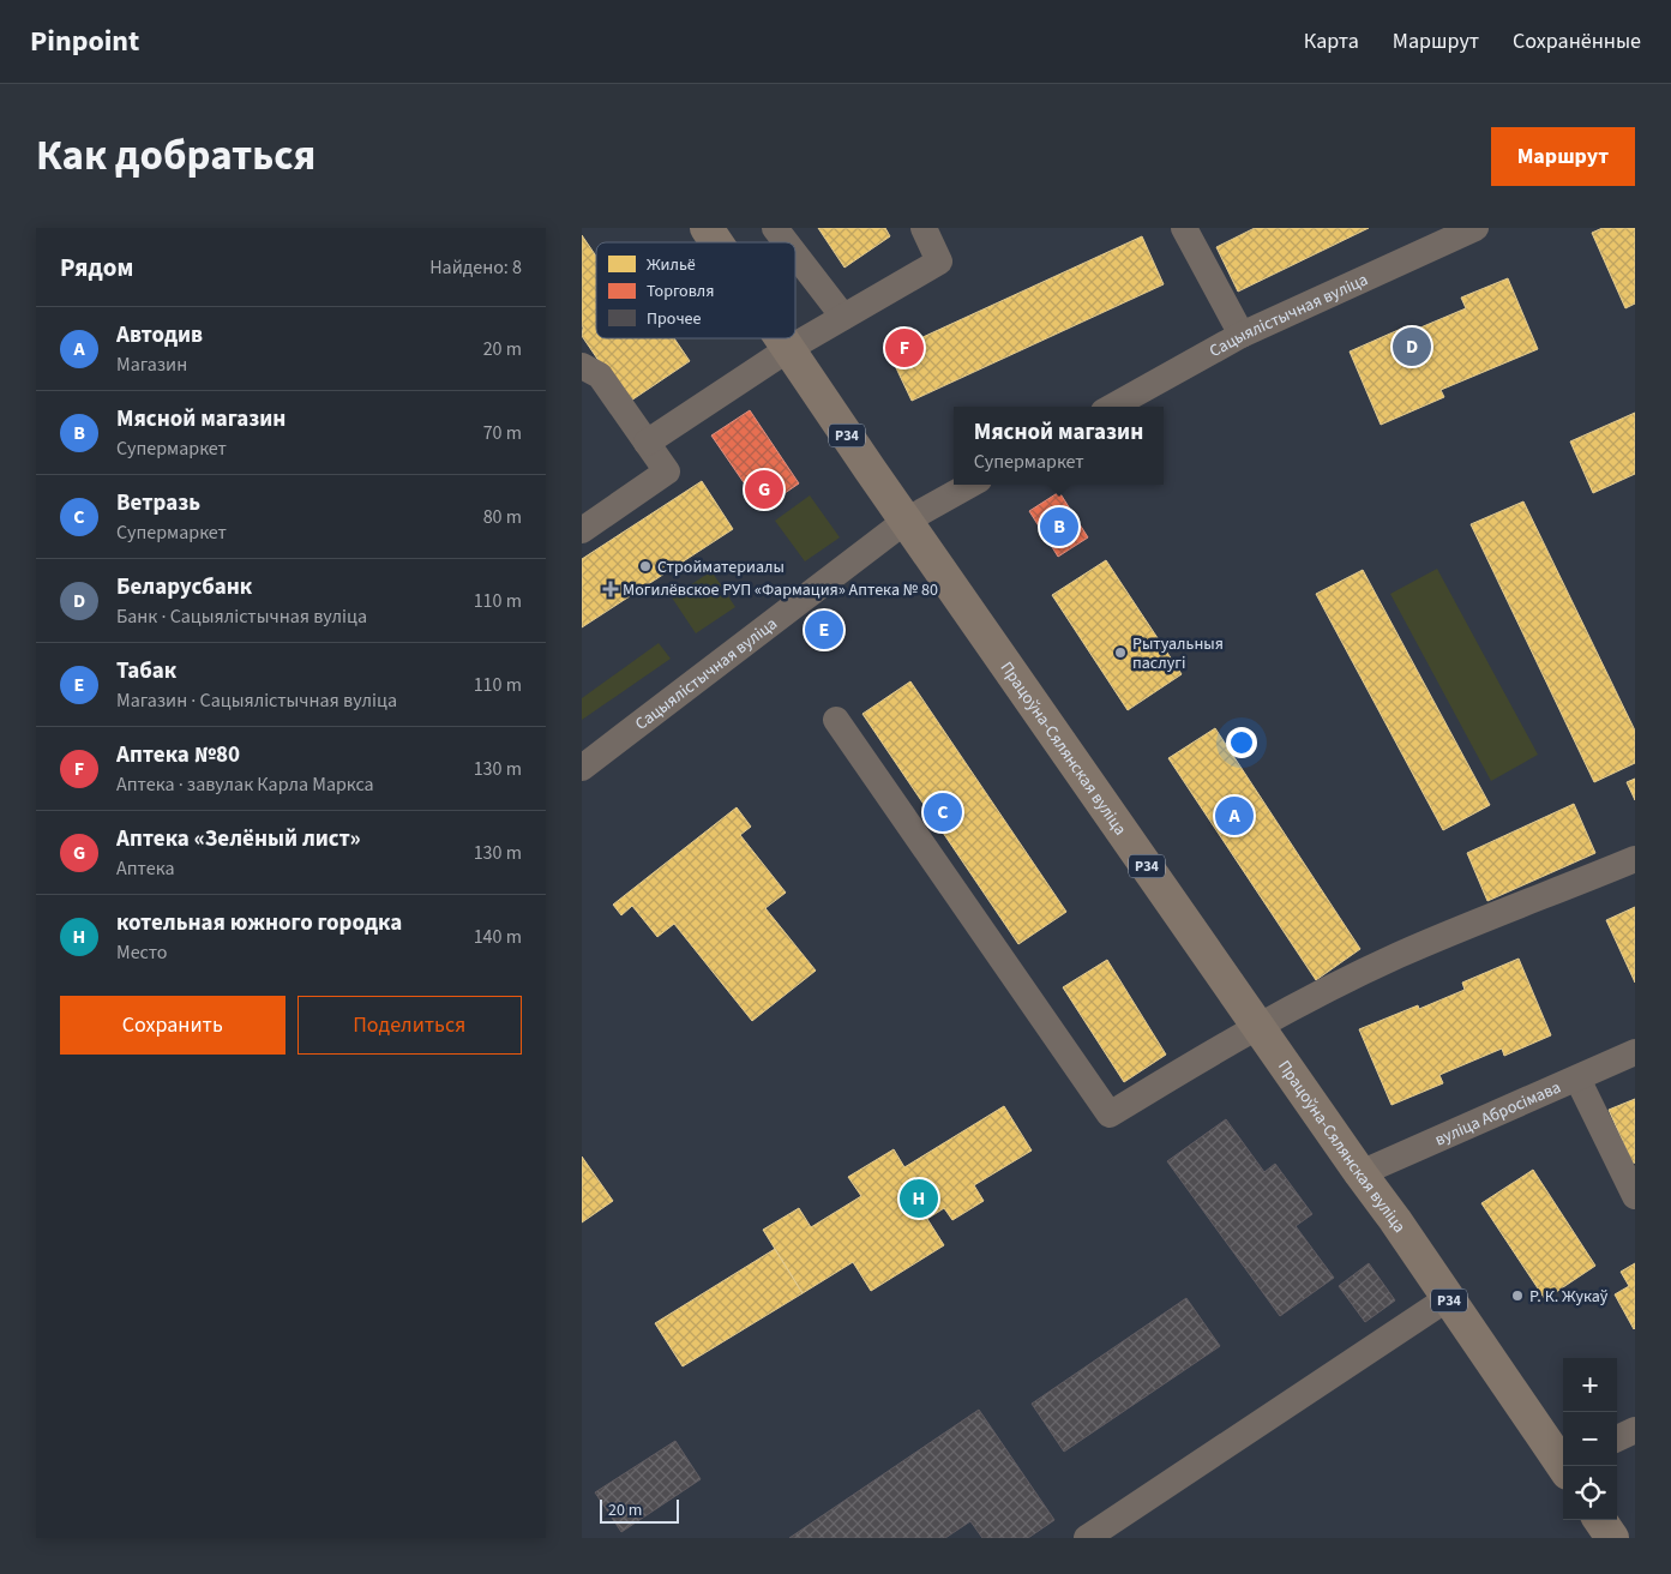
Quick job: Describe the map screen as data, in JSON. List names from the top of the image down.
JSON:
{
  "streets": {
    "main road": ["Р34", "Працоўна-Сялянская вуліца"],
    "street": ["Сацыялістычная вуліца", "вуліца Абросімава"]
  },
  "crossings": [
    ["Сацыялістычная вуліца", "Працоўна-Сялянская вуліца"],
    ["Працоўна-Сялянская вуліца", "вуліца Абросімава"]
  ],
  "places": {
    "other": ["Стройматериалы", "Рытуальныя паслугі", "Р. К. Жукаў"],
    "health": ["Могилёвское РУП «Фармация» Аптека № 80"]
  },
  "legend": ["Жильё", "Торговля", "Прочее"],
  "scale_bar": "20 m",
  "page": {
    "header": "Pinpoint",
    "nav": ["Карта", "Маршрут", "Сохранённые"],
    "title": "Как добраться",
    "buttons": [
      "Маршрут",
      ["Сохранить", "Поделиться"]
    ],
    "heading": ["Рядом", "Найдено: 8"],
    "list": [
      {
        "mark": "A",
        "name": "Автодив",
        "note": "Магазин",
        "value": "20 m"
      },
      {
        "mark": "B",
        "name": "Мясной магазин",
        "note": "Супермаркет",
        "value": "70 m"
      },
      {
        "mark": "C",
        "name": "Ветразь",
        "note": "Супермаркет",
        "value": "80 m"
      },
      {
        "mark": "D",
        "name": "Беларусбанк",
        "note": "Банк · Сацыялістычная вуліца",
        "value": "110 m"
      },
      {
        "mark": "E",
        "name": "Табак",
        "note": "Магазин · Сацыялістычная вуліца",
        "value": "110 m"
      },
      {
        "mark": "F",
        "name": "Аптека №80",
        "note": "Аптека · завулак Карла Маркса",
        "value": "130 m"
      },
      {
        "mark": "G",
        "name": "Аптека «Зелёный лист»",
        "note": "Аптека",
        "value": "130 m"
      },
      {
        "mark": "H",
        "name": "котельная южного городка",
        "note": "Место",
        "value": "140 m"
      }
    ],
    "pins": [
      "D",
      "F",
      "G",
      "B",
      "E",
      "C",
      "A",
      "H"
    ],
    "popup": ["Мясной магазин", "Супермаркет"],
    "map_buttons": ["+", "−"],
    "scale": "20 m"
  }
}
